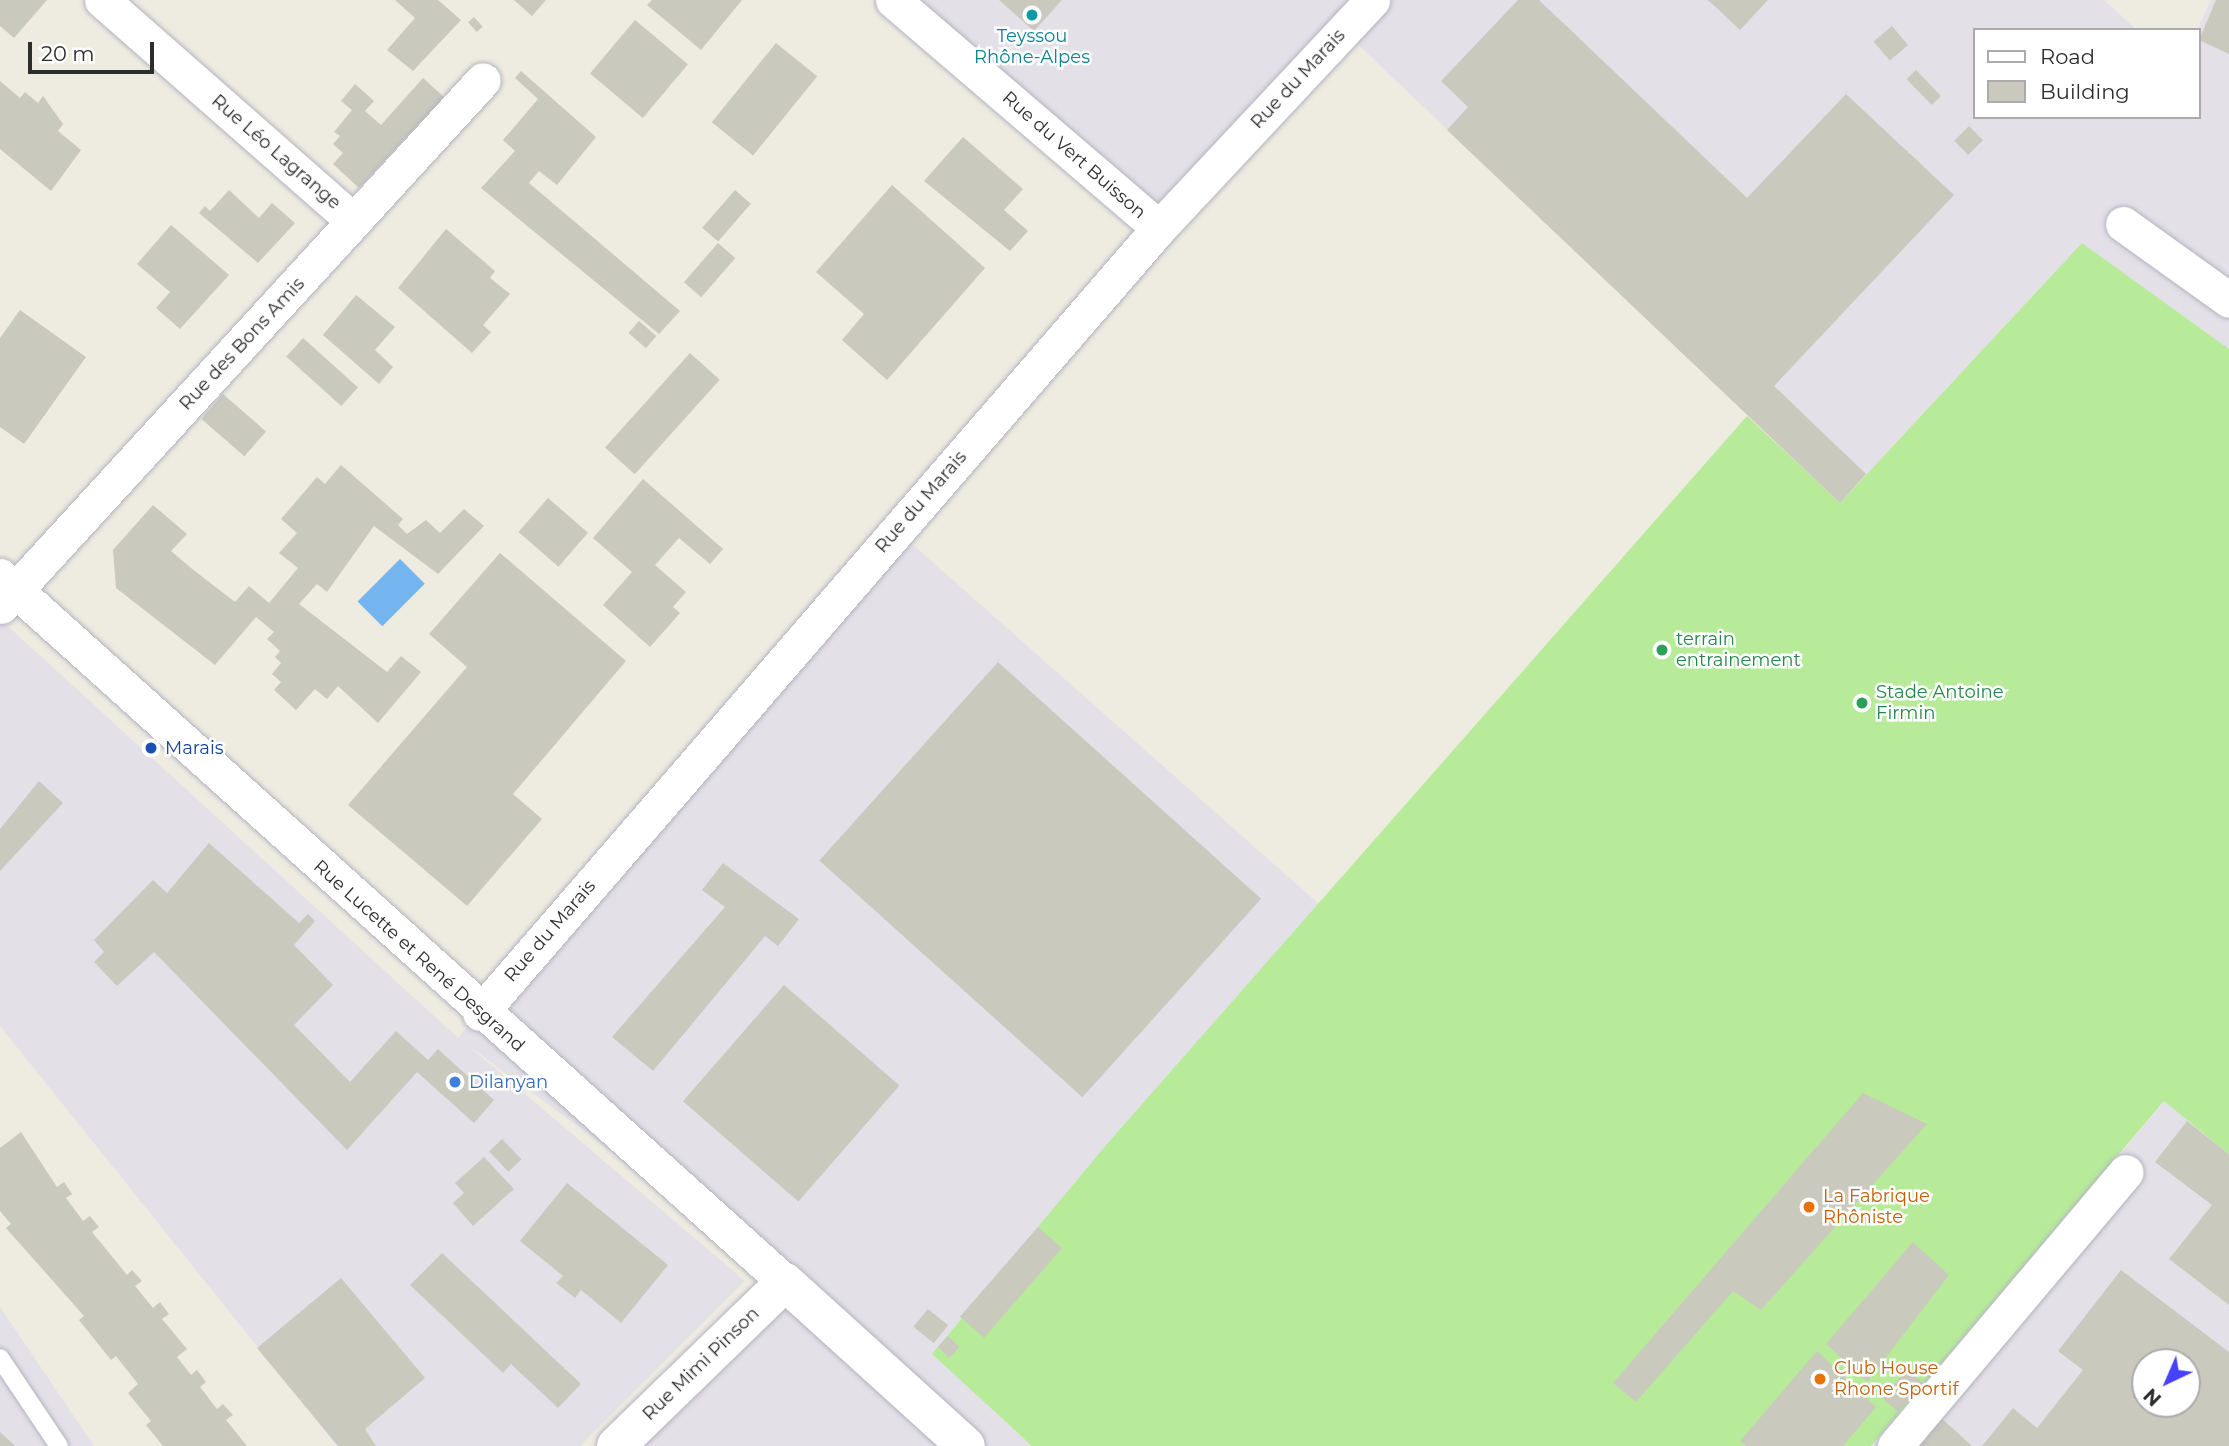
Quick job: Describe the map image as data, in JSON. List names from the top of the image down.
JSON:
{
  "streets": {
    "street": [
      "Rue du Marais",
      "Rue Léo Lagrange",
      "Rue du Vert Buisson",
      "Rue des Bons Amis",
      "Rue Lucette et René Desgrand",
      "Rue Mimi Pinson"
    ]
  },
  "crossings": [
    ["Rue du Marais", "Rue du Vert Buisson"],
    ["Rue du Marais", "Rue Lucette et René Desgrand"],
    ["Rue Léo Lagrange", "Rue des Bons Amis"],
    ["Rue des Bons Amis", "Rue Lucette et René Desgrand"],
    ["Rue Lucette et René Desgrand", "Rue Mimi Pinson"]
  ],
  "places": [
    "Teyssou Rhône-Alpes",
    "terrain entrainement",
    "Stade Antoine Firmin",
    "Marais",
    "Dilanyan",
    "La Fabrique Rhôniste",
    "Club House Rhone Sportif"
  ],
  "legend": ["Road", "Building"],
  "scale_bar": "20 m",
  "north": "bottom left"
}
